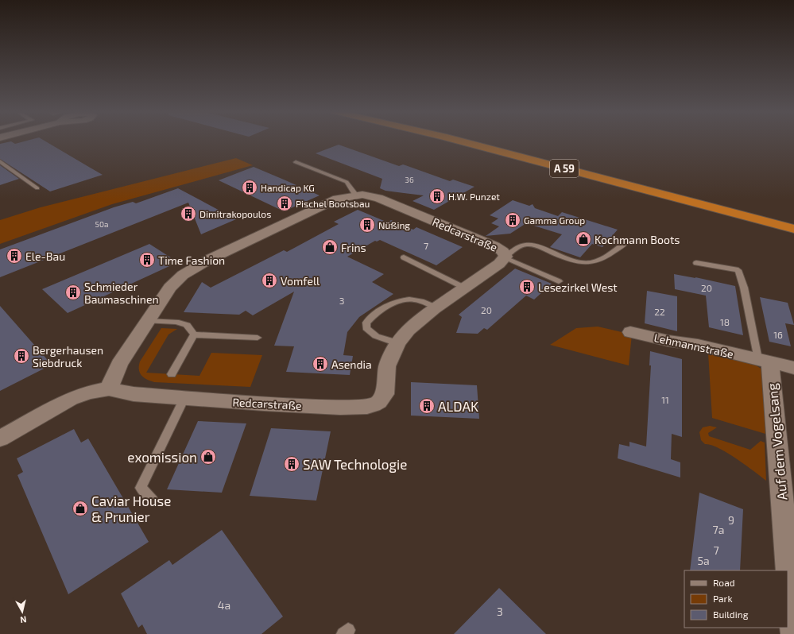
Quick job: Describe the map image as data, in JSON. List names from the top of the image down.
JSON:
{
  "streets": {
    "highway": ["A 59"],
    "street": ["Redcarstraße", "Lehmannstraße", "Auf dem Vogelsang"]
  },
  "crossings": [
    ["Lehmannstraße", "Auf dem Vogelsang"]
  ],
  "places": {
    "building": [
      "Handicap KG",
      "H.W. Punzet",
      "Pischel Bootsbau",
      "Dimitrakopoulos",
      "Gamma Group",
      "Nüßing",
      "Ele-Bau",
      "Time Fashion",
      "Vomfell",
      "Lesezirkel West",
      "Schmieder Baumaschinen",
      "Bergerhausen Siebdruck",
      "Asendia",
      "ALDAK",
      "SAW Technologie"
    ],
    "shop": [
      "Kochmann Boots",
      "Frins",
      "exomission",
      "Caviar House & Prunier"
    ]
  },
  "house_numbers": [
    "36",
    "50a",
    "7",
    "20",
    "3",
    "20",
    "22",
    "18",
    "16",
    "11",
    "9",
    "7a",
    "7",
    "5a",
    "4a",
    "3"
  ],
  "legend": ["Road", "Park", "Building"],
  "north": "bottom"
}
